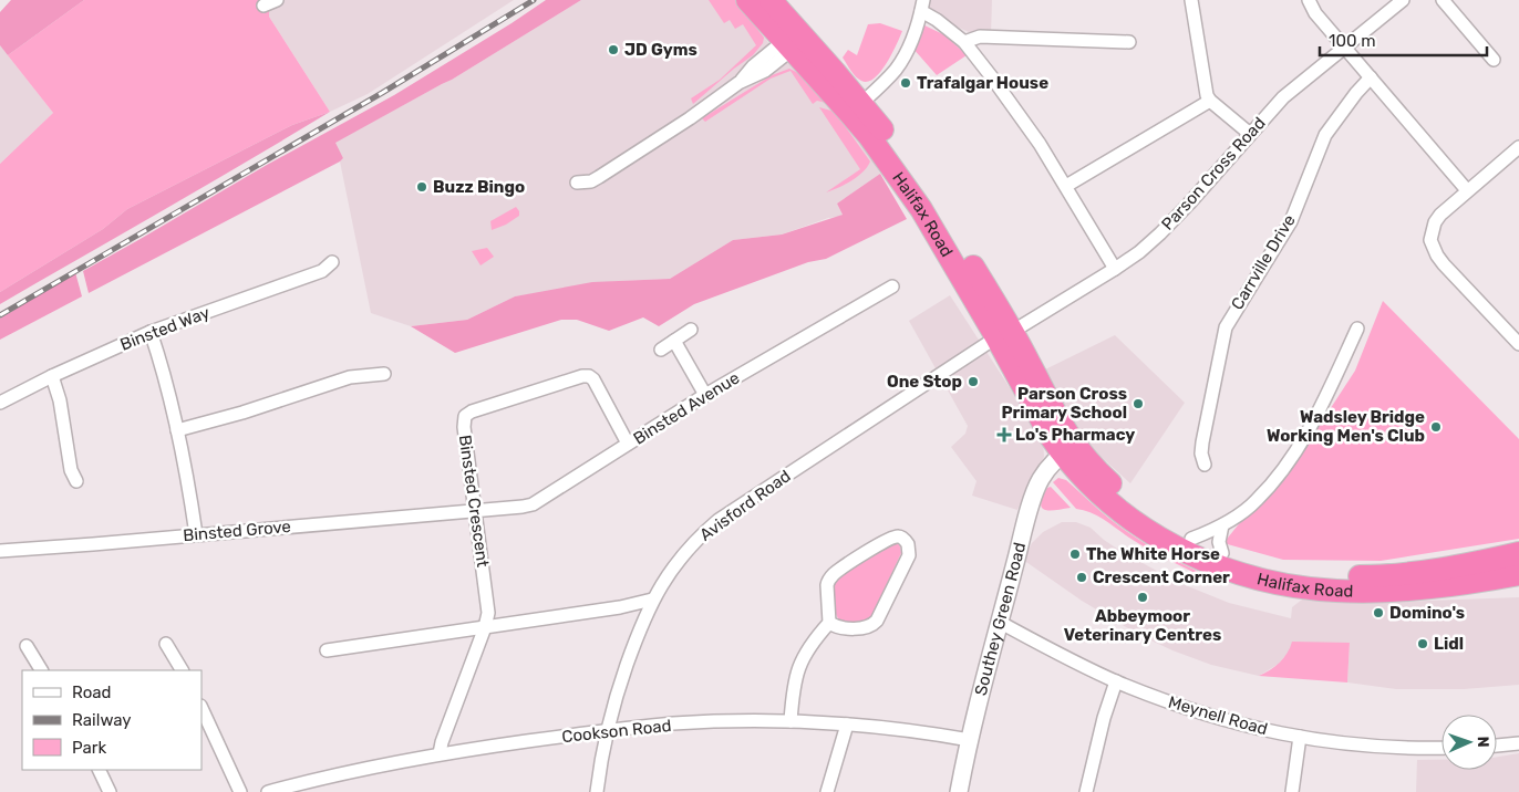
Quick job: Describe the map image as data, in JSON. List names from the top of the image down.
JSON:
{
  "streets": {
    "highway": ["Halifax Road"],
    "street": [
      "Parson Cross Road",
      "Carrville Drive",
      "Binsted Way",
      "Binsted Avenue",
      "Binsted Crescent",
      "Avisford Road",
      "Binsted Grove",
      "Southey Green Road",
      "Meynell Road",
      "Cookson Road"
    ]
  },
  "crossings": [
    ["Parson Cross Road", "Halifax Road"],
    ["Parson Cross Road", "Avisford Road"],
    ["Halifax Road", "Avisford Road"],
    ["Halifax Road", "Southey Green Road"],
    ["Binsted Avenue", "Binsted Crescent"],
    ["Binsted Avenue", "Binsted Grove"],
    ["Binsted Crescent", "Binsted Grove"],
    ["Binsted Crescent", "Cookson Road"],
    ["Avisford Road", "Cookson Road"],
    ["Southey Green Road", "Meynell Road"],
    ["Southey Green Road", "Cookson Road"]
  ],
  "places": {
    "other": [
      "JD Gyms",
      "Trafalgar House",
      "Buzz Bingo",
      "One Stop",
      "Parson Cross Primary School",
      "Wadsley Bridge Working Men's Club",
      "The White Horse",
      "Crescent Corner",
      "Abbeymoor Veterinary Centres",
      "Domino's",
      "Lidl"
    ],
    "health": ["Lo's Pharmacy"]
  },
  "legend": ["Road", "Railway", "Park"],
  "scale_bar": "100 m",
  "north": "right"
}
